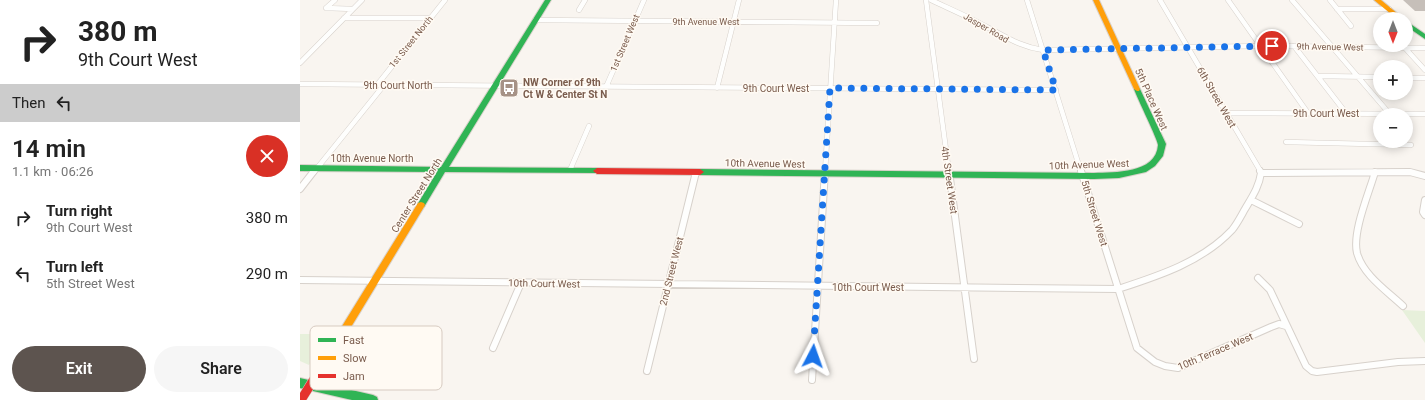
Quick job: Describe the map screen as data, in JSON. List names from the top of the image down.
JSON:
{
  "streets": {
    "main road": [
      "5th Place West",
      "10th Avenue North",
      "10th Avenue West",
      "Center Street North"
    ],
    "street": [
      "9th Avenue West",
      "Jasper Road",
      "1st Street North",
      "1st Street West",
      "9th Court North",
      "9th Court West",
      "6th Street West",
      "4th Street West",
      "5th Street West",
      "2nd Street West",
      "10th Court West",
      "10th Terrace West"
    ]
  },
  "crossings": [
    ["9th Avenue West", "Jasper Road"],
    ["9th Avenue West", "1st Street West"],
    ["9th Avenue West", "6th Street West"],
    ["9th Avenue West", "5th Place West"],
    ["9th Avenue West", "Center Street North"],
    ["9th Avenue West", "5th Street West"],
    ["Jasper Road", "5th Street West"],
    ["1st Street North", "9th Court North"],
    ["1st Street West", "9th Court West"],
    ["9th Court North", "9th Court West"],
    ["9th Court North", "Center Street North"],
    ["9th Court West", "6th Street West"],
    ["9th Court West", "4th Street West"],
    ["9th Court West", "Center Street North"],
    ["9th Court West", "5th Street West"],
    ["6th Street West", "10th Court West"],
    ["5th Place West", "10th Avenue West"],
    ["10th Avenue North", "10th Avenue West"],
    ["10th Avenue North", "Center Street North"],
    ["10th Avenue West", "4th Street West"],
    ["10th Avenue West", "Center Street North"],
    ["10th Avenue West", "5th Street West"],
    ["10th Avenue West", "2nd Street West"],
    ["4th Street West", "10th Court West"],
    ["Center Street North", "10th Court West"],
    ["5th Street West", "10th Court West"],
    ["5th Street West", "10th Terrace West"],
    ["2nd Street West", "10th Court West"],
    ["10th Court West", "10th Terrace West"]
  ],
  "places": {
    "bus stop": ["NW Corner of 9th Ct W & Center St N"]
  },
  "legend": ["Fast", "Slow", "Jam"],
  "north": "bottom",
  "page": {
    "turn": ["380 m", "9th Court West"],
    "map_buttons": ["+", "−"],
    "then": "Then",
    "heading": ["14 min", "1.1 km · 06:26"],
    "list": [
      {
        "name": "Turn right",
        "note": "9th Court West",
        "value": "380 m"
      },
      {
        "name": "Turn left",
        "note": "5th Street West",
        "value": "290 m"
      }
    ],
    "buttons": ["Exit", "Share"]
  }
}
